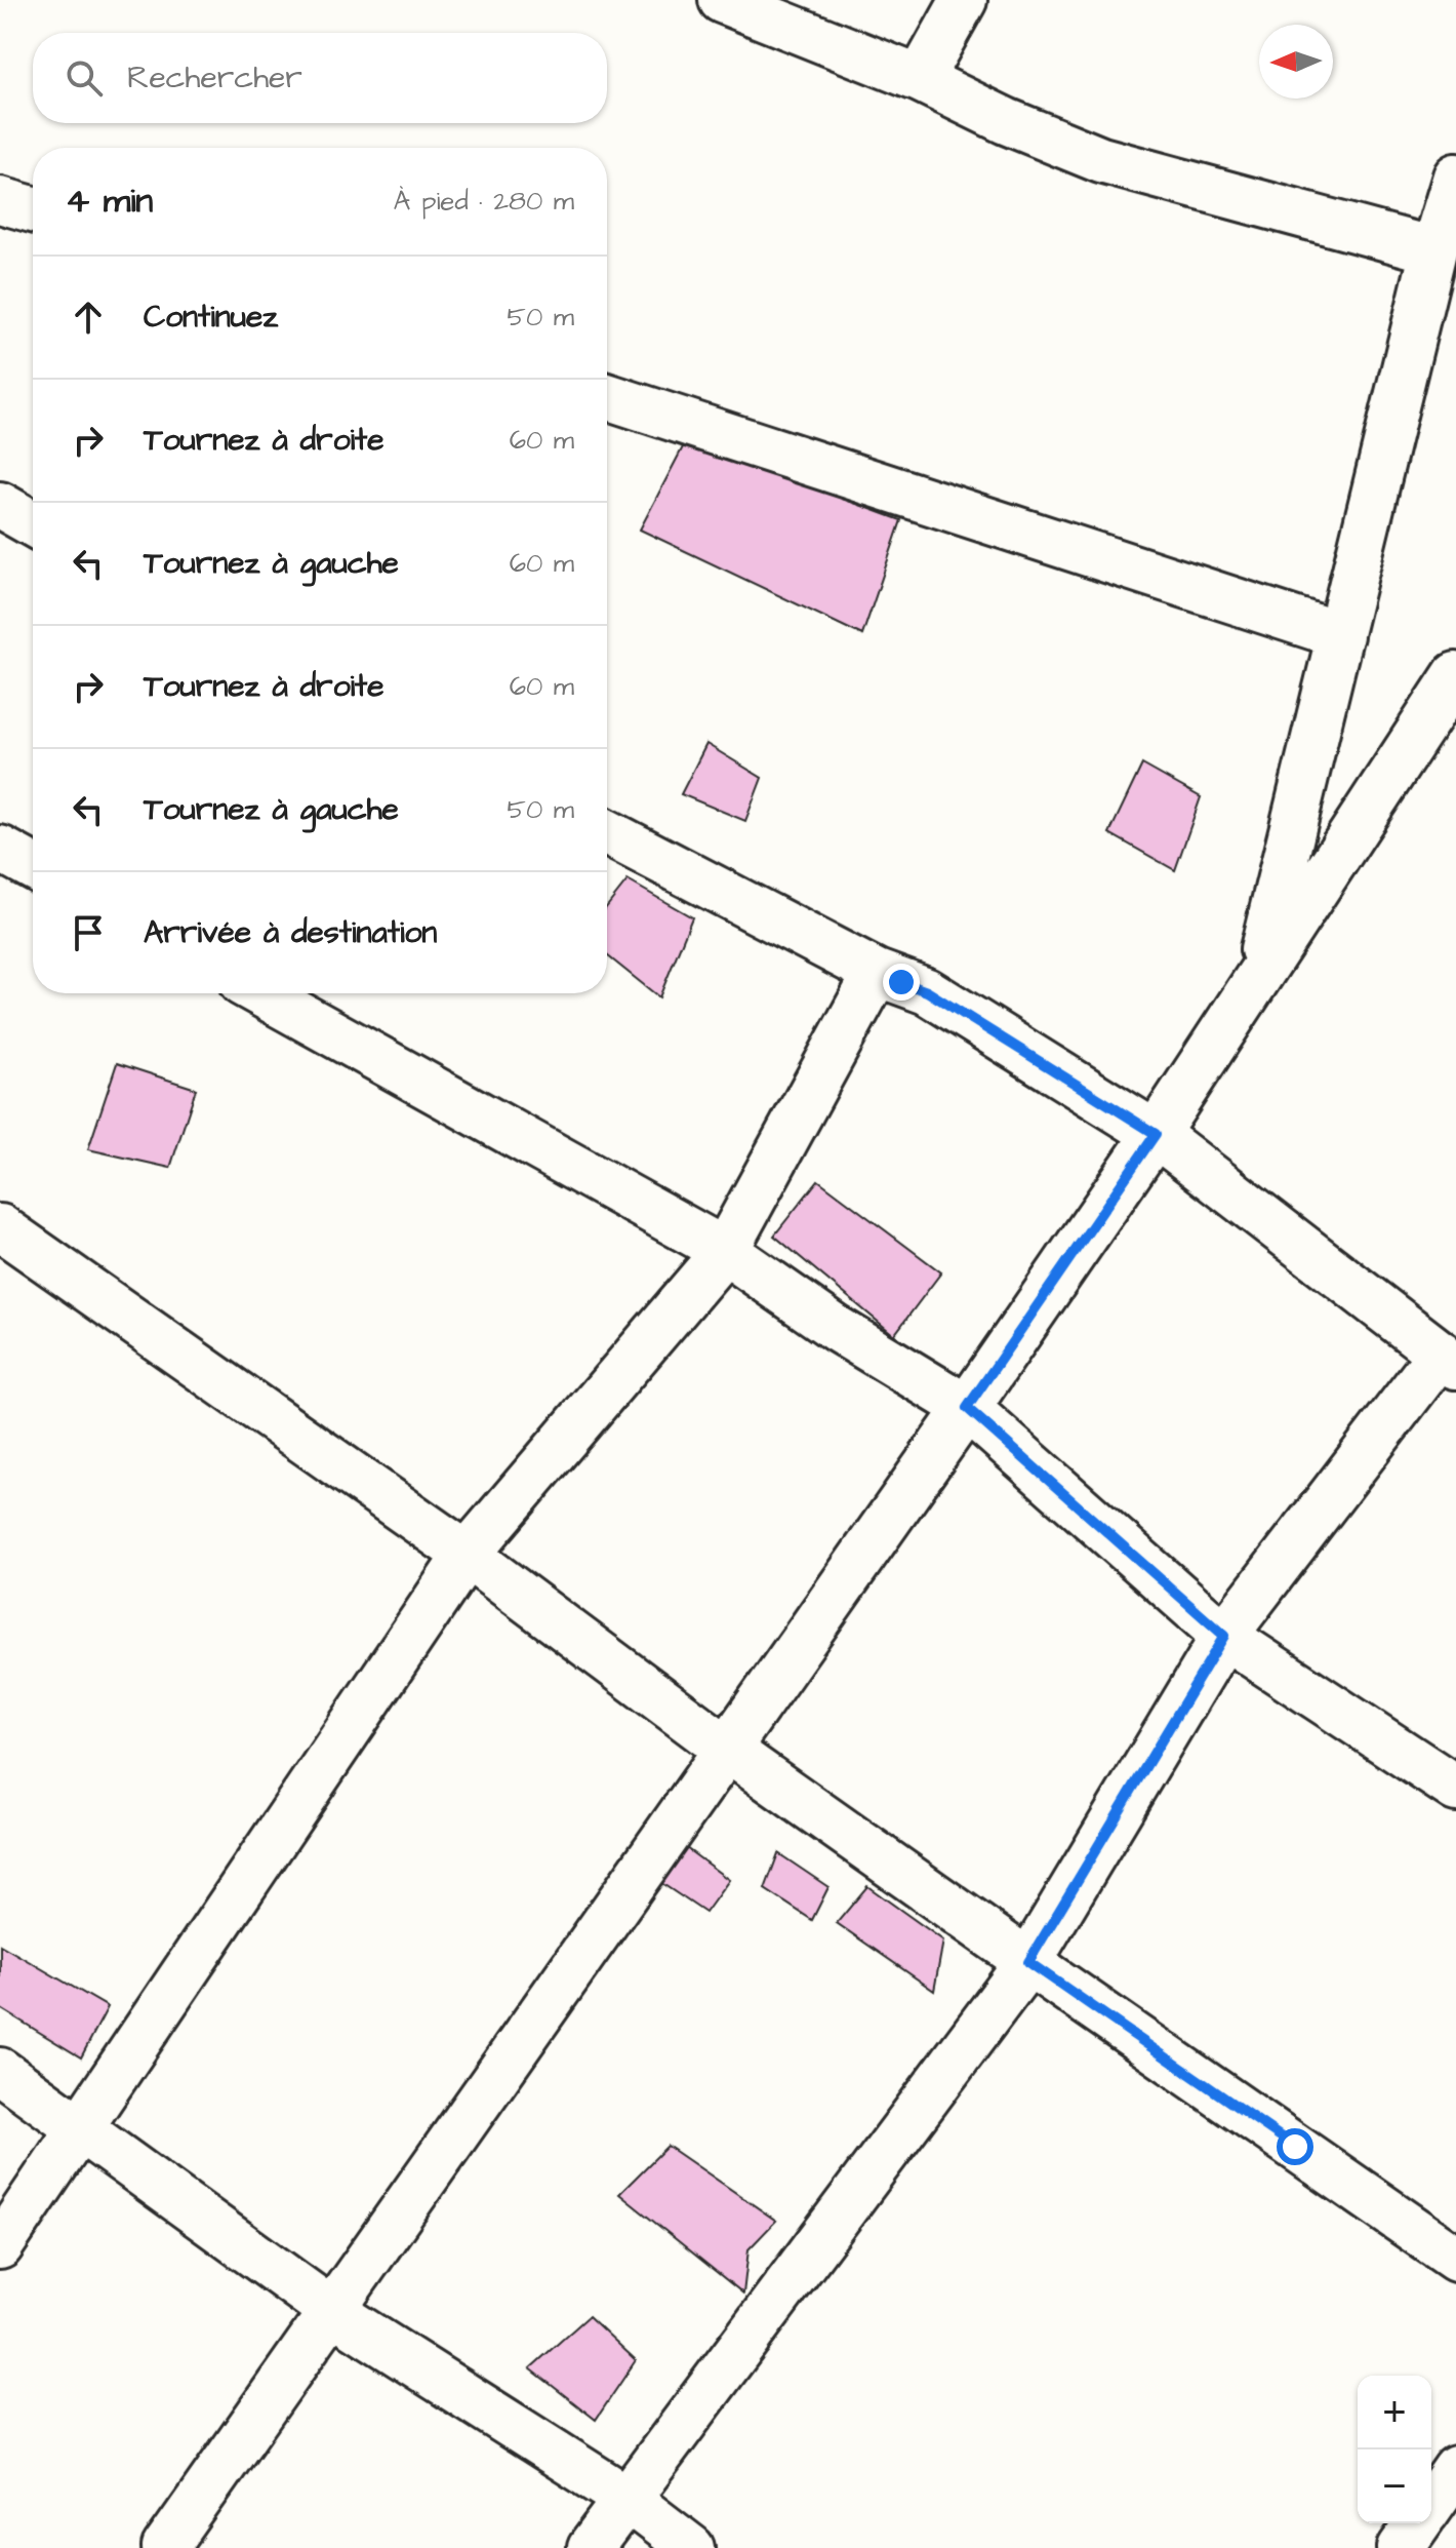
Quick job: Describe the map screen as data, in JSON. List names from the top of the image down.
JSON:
{
  "north": "left",
  "page": {
    "search": "Rechercher",
    "heading": ["4 min", "À pied · 280 m"],
    "list": [
      ["Continuez", "50 m"],
      ["Tournez à droite", "60 m"],
      ["Tournez à gauche", "60 m"],
      ["Tournez à droite", "60 m"],
      ["Tournez à gauche", "50 m"],
      "Arrivée à destination"
    ],
    "map_buttons": ["+", "−"]
  }
}
